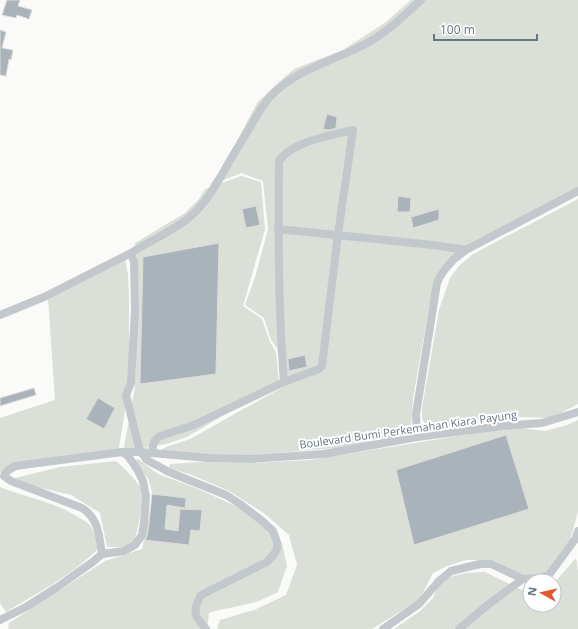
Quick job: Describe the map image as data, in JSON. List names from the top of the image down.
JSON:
{
  "streets": {
    "street": ["Boulevard Bumi Perkemahan Kiara Payung"]
  },
  "scale_bar": "100 m",
  "north": "left"
}
